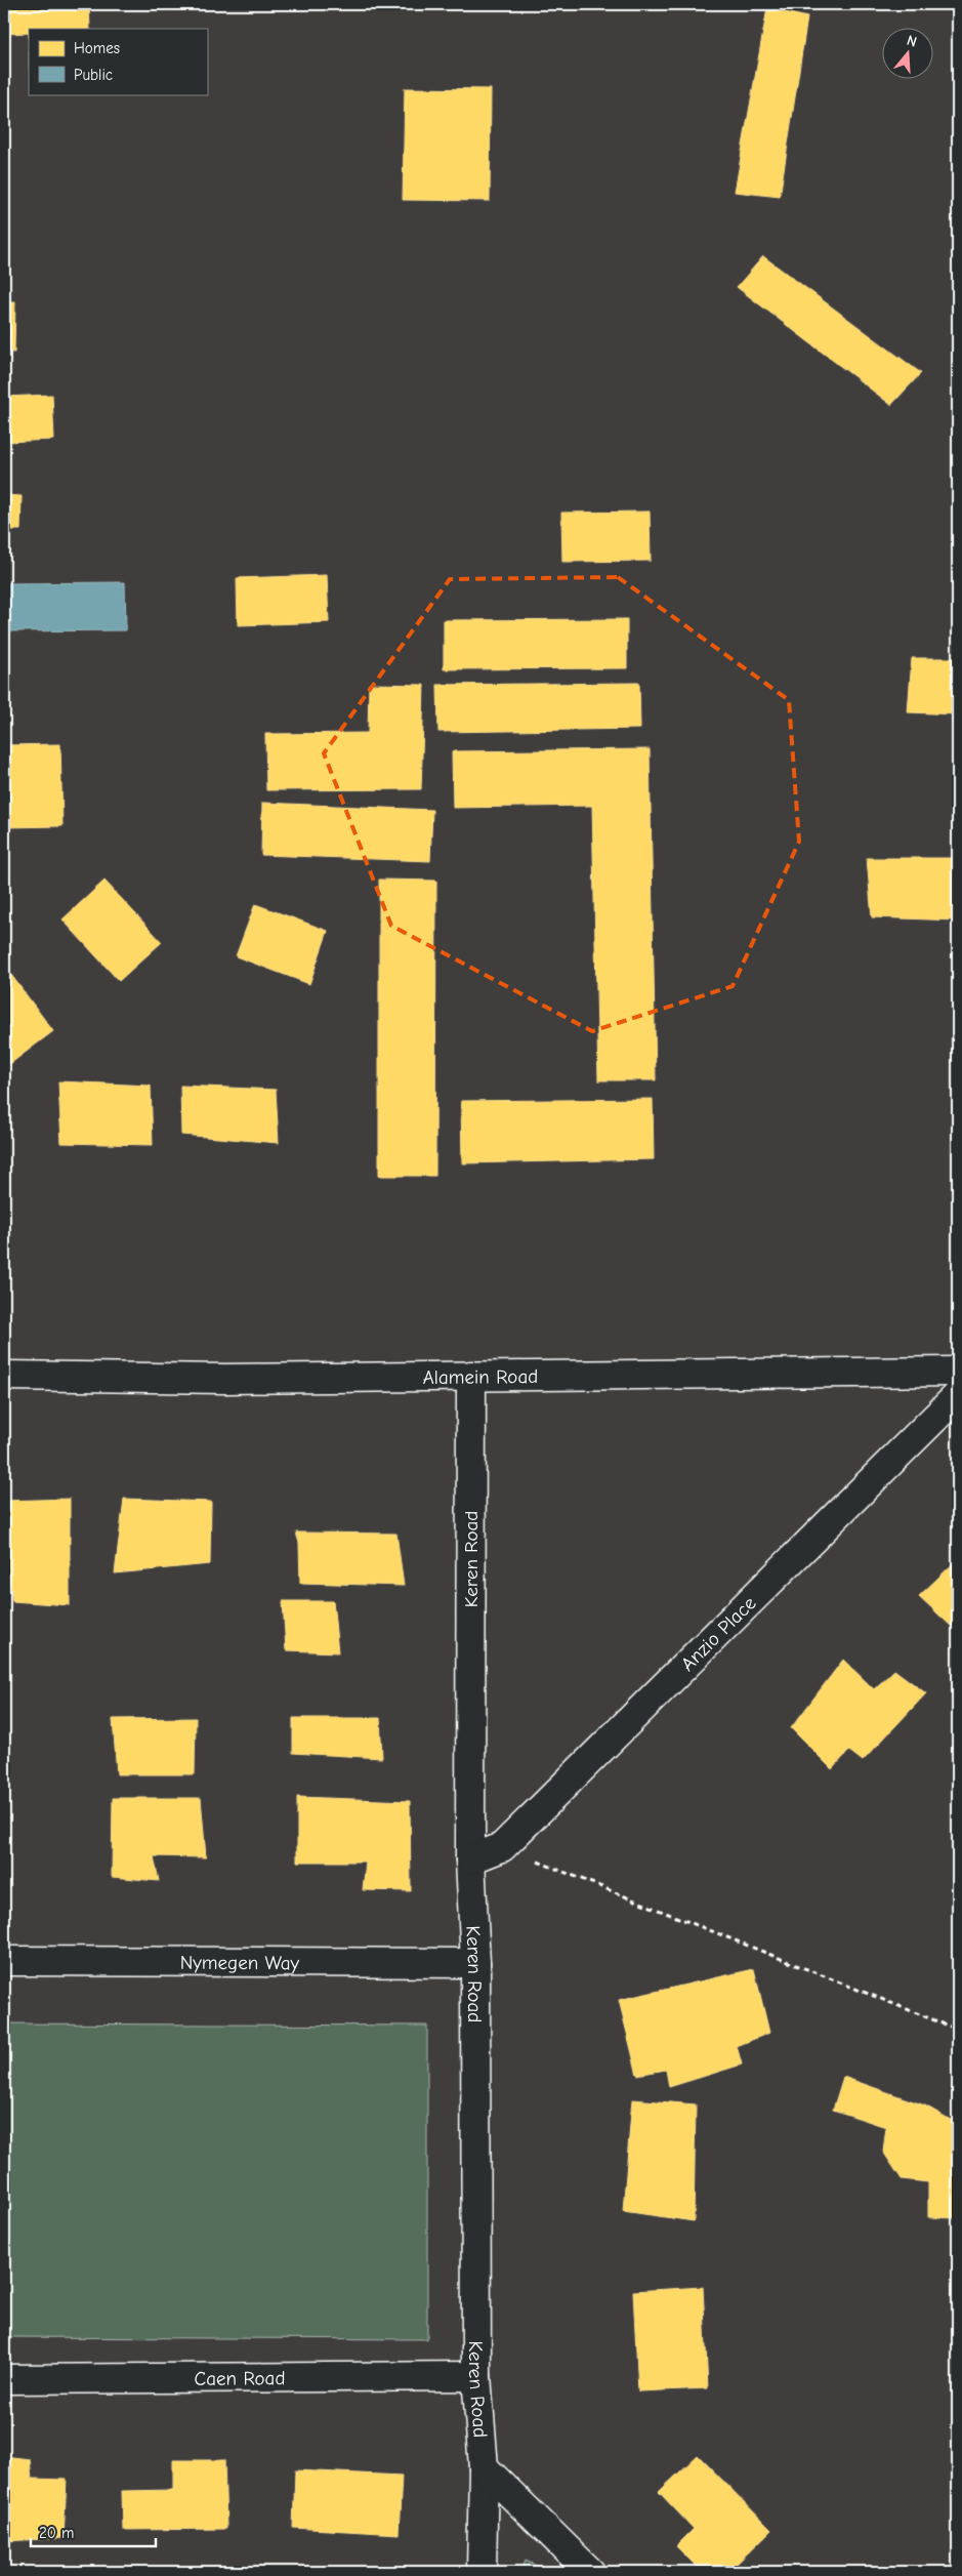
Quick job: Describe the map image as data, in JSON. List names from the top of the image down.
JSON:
{
  "streets": {
    "street": [
      "Alamein Road",
      "Keren Road",
      "Anzio Place",
      "Nymegen Way",
      "Caen Road"
    ]
  },
  "crossings": [
    ["Alamein Road", "Keren Road"],
    ["Keren Road", "Anzio Place"],
    ["Keren Road", "Nymegen Way"],
    ["Keren Road", "Caen Road"]
  ],
  "legend": ["Homes", "Public"],
  "scale_bar": "20 m",
  "north": "top"
}
